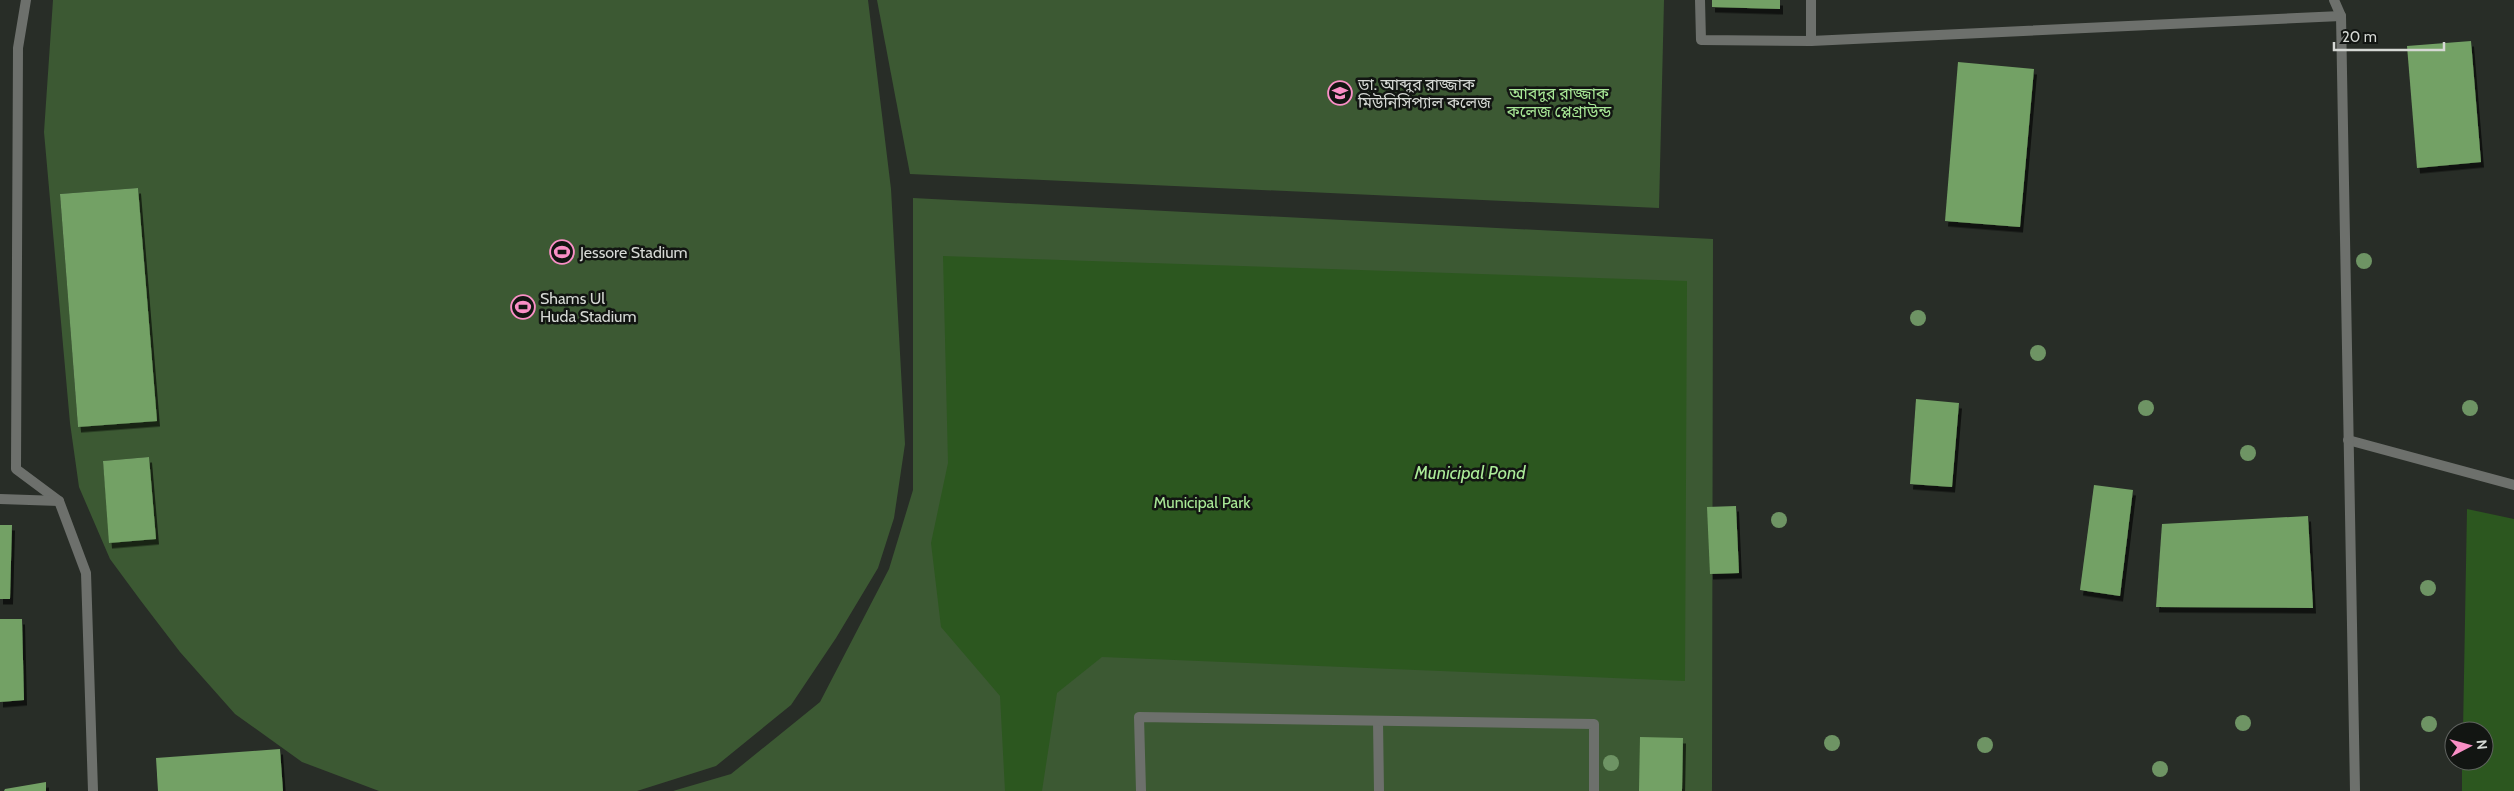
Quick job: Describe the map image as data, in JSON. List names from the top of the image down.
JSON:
{
  "water": ["Municipal Pond"],
  "parks": ["আবদুর রাজ্জাক কলেজ প্লেগ্রাউন্ড", "Municipal Park"],
  "places": {
    "school or university": ["ডা. আব্দুর রাজ্জাক মিউনিসিপ্যাল কলেজ"],
    "sports": ["Jessore Stadium", "Shams Ul Huda Stadium"]
  },
  "scale_bar": "20 m",
  "north": "right"
}
